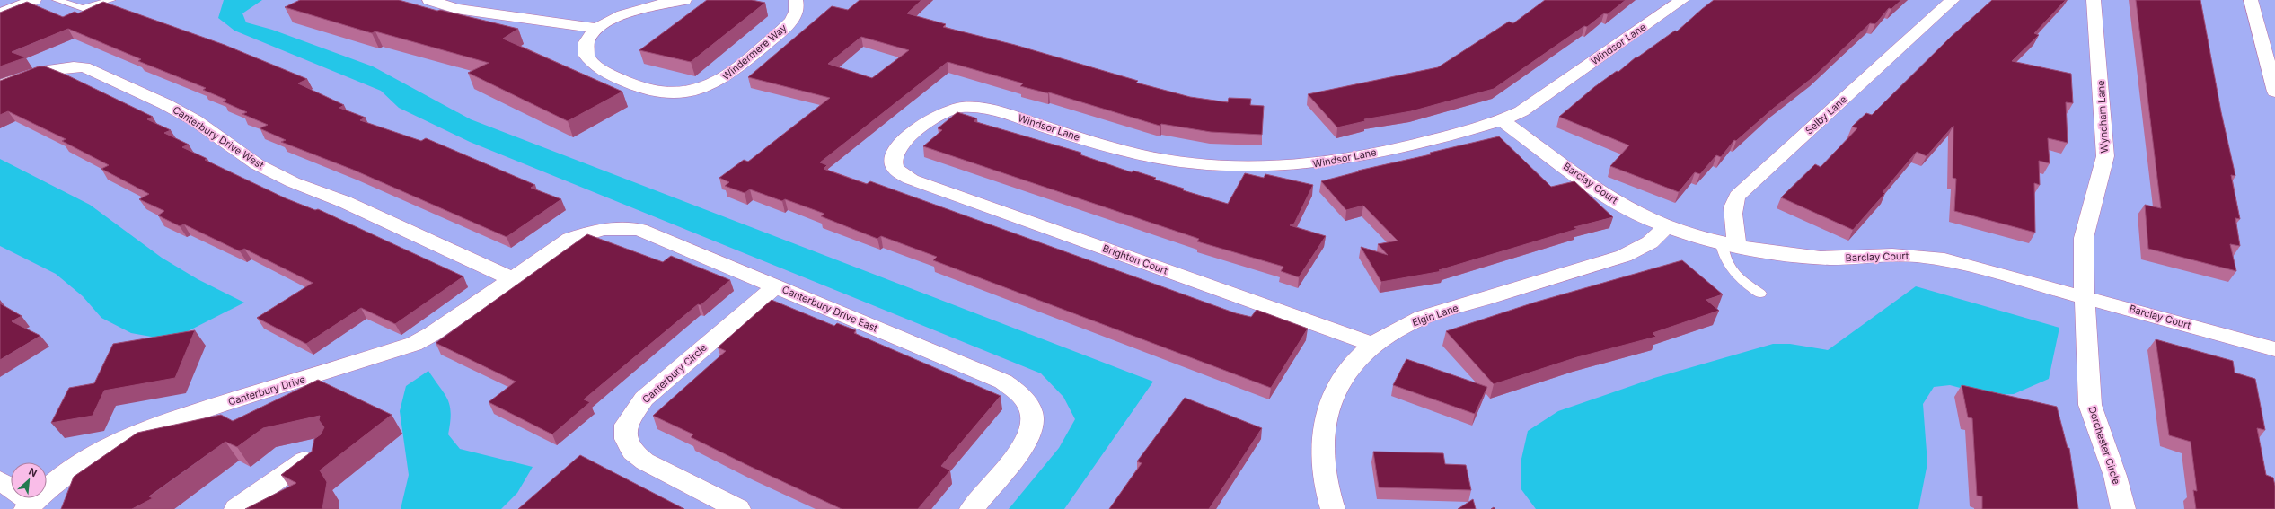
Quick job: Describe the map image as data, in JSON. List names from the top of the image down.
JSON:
{
  "streets": {
    "street": [
      "Windsor Lane",
      "Windermere Way",
      "Selby Lane",
      "Wyndham Lane",
      "Canterbury Drive West",
      "Barclay Court",
      "Brighton Court",
      "Canterbury Drive East",
      "Elgin Lane",
      "Canterbury Circle",
      "Canterbury Drive",
      "Dorchester Circle"
    ]
  },
  "crossings": [
    ["Windsor Lane", "Barclay Court"],
    ["Windsor Lane", "Brighton Court"],
    ["Selby Lane", "Barclay Court"],
    ["Wyndham Lane", "Barclay Court"],
    ["Wyndham Lane", "Dorchester Circle"],
    ["Canterbury Drive West", "Canterbury Drive East"],
    ["Canterbury Drive West", "Canterbury Drive"],
    ["Barclay Court", "Elgin Lane"],
    ["Barclay Court", "Dorchester Circle"],
    ["Brighton Court", "Elgin Lane"],
    ["Canterbury Drive East", "Canterbury Circle"],
    ["Canterbury Drive East", "Canterbury Drive"]
  ],
  "north": "top right"
}
